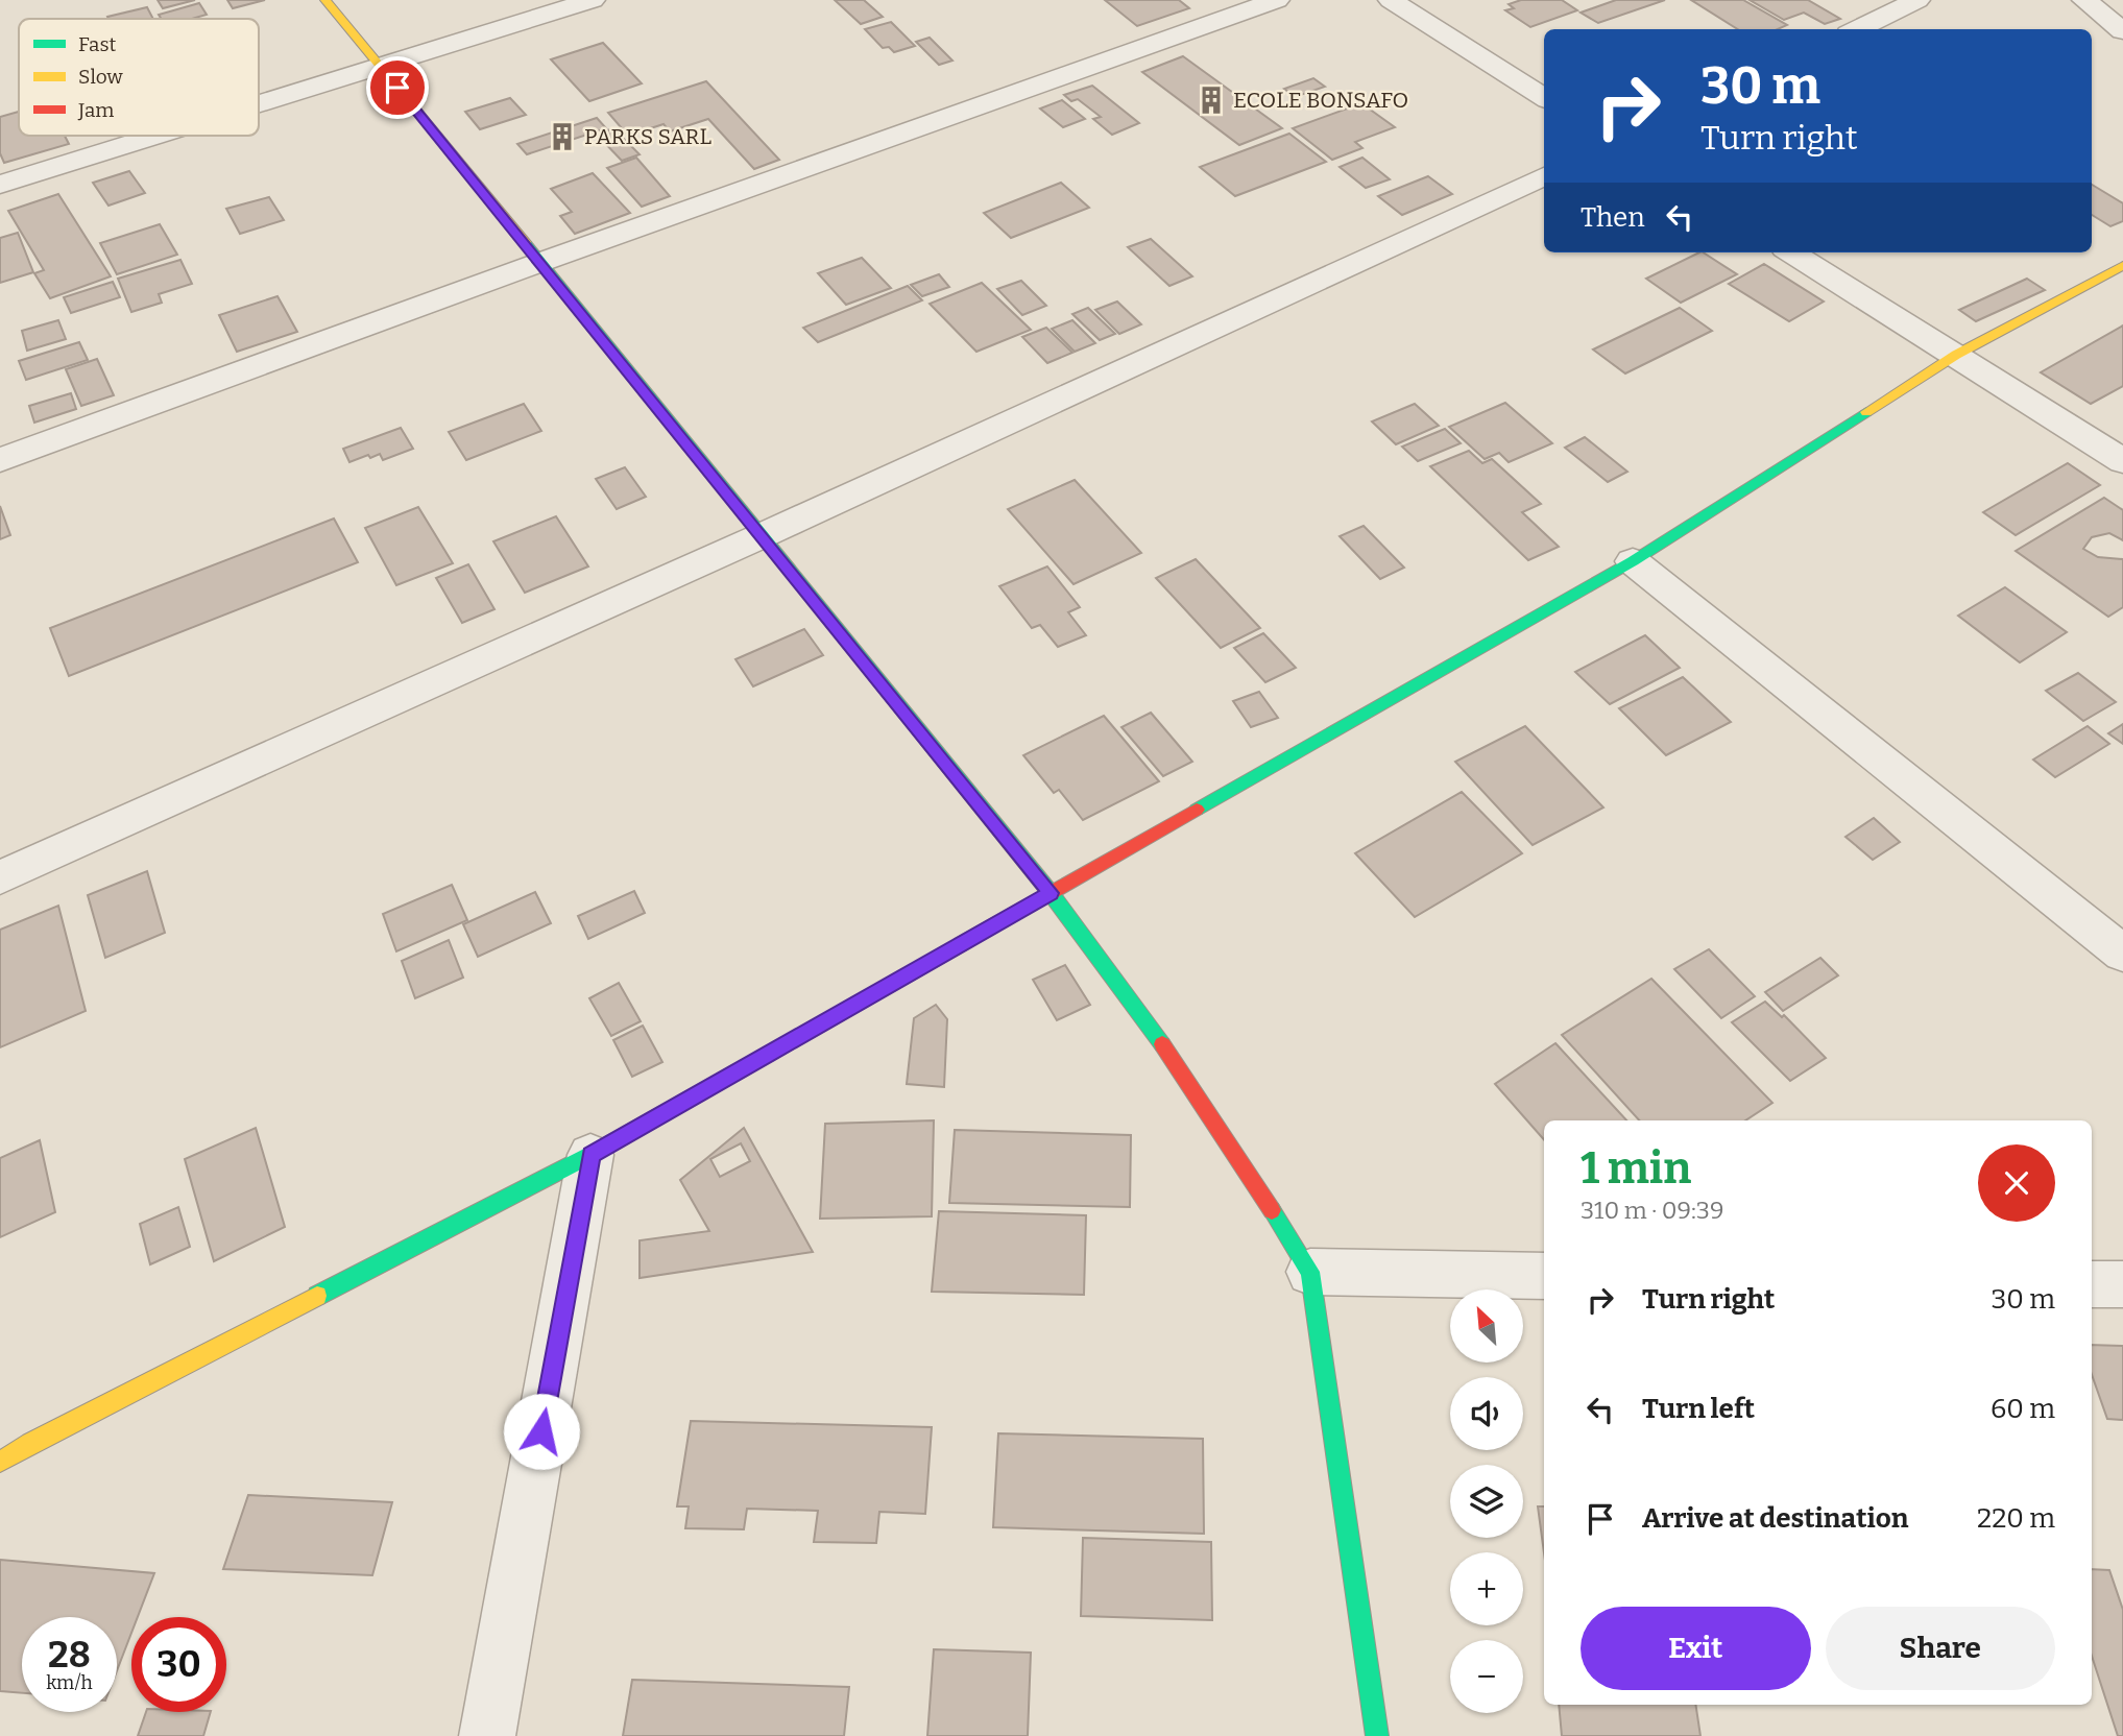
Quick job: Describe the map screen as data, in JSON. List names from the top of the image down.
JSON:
{
  "places": {
    "building": ["ECOLE BONSAFO", "PARKS SARL"]
  },
  "legend": ["Fast", "Slow", "Jam"],
  "north": "top left",
  "page": {
    "turn": ["30 m", "Turn right"],
    "then": "Then",
    "heading": ["1 min", "310 m · 09:39"],
    "list": [
      {
        "name": "Turn right",
        "value": "30 m"
      },
      {
        "name": "Turn left",
        "value": "60 m"
      },
      {
        "name": "Arrive at destination",
        "value": "220 m"
      }
    ],
    "map_buttons": ["+", "−"],
    "buttons": ["Exit", "Share"],
    "speed": "28 km/h",
    "limit": "30"
  }
}
